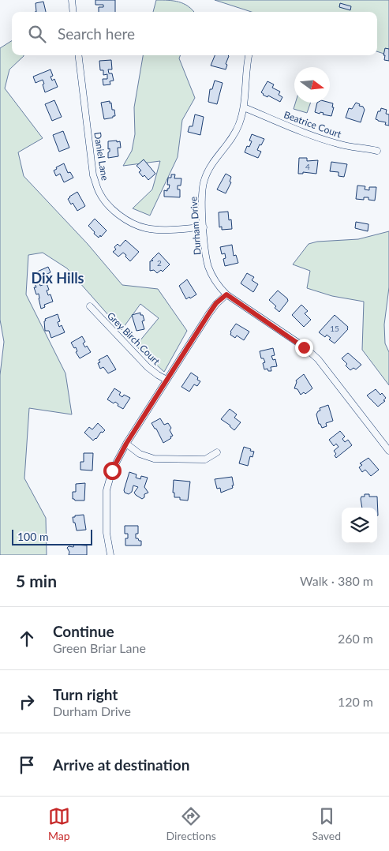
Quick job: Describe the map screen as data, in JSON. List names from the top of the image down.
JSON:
{
  "streets": {
    "street": [
      "Beatrice Court",
      "Daniel Lane",
      "Durham Drive",
      "Grey Birch Court"
    ]
  },
  "crossings": [
    ["Beatrice Court", "Durham Drive"],
    ["Daniel Lane", "Durham Drive"]
  ],
  "districts": ["Dix Hills"],
  "house_numbers": ["4", "2", "15"],
  "scale_bar": "100 m",
  "north": "right",
  "page": {
    "search": "Search here",
    "scale": "100 m",
    "heading": ["5 min", "Walk · 380 m"],
    "list": [
      ["Continue", "Green Briar Lane", "260 m"],
      ["Turn right", "Durham Drive", "120 m"],
      "Arrive at destination"
    ],
    "nav": ["Map", "Directions", "Saved"]
  }
}
